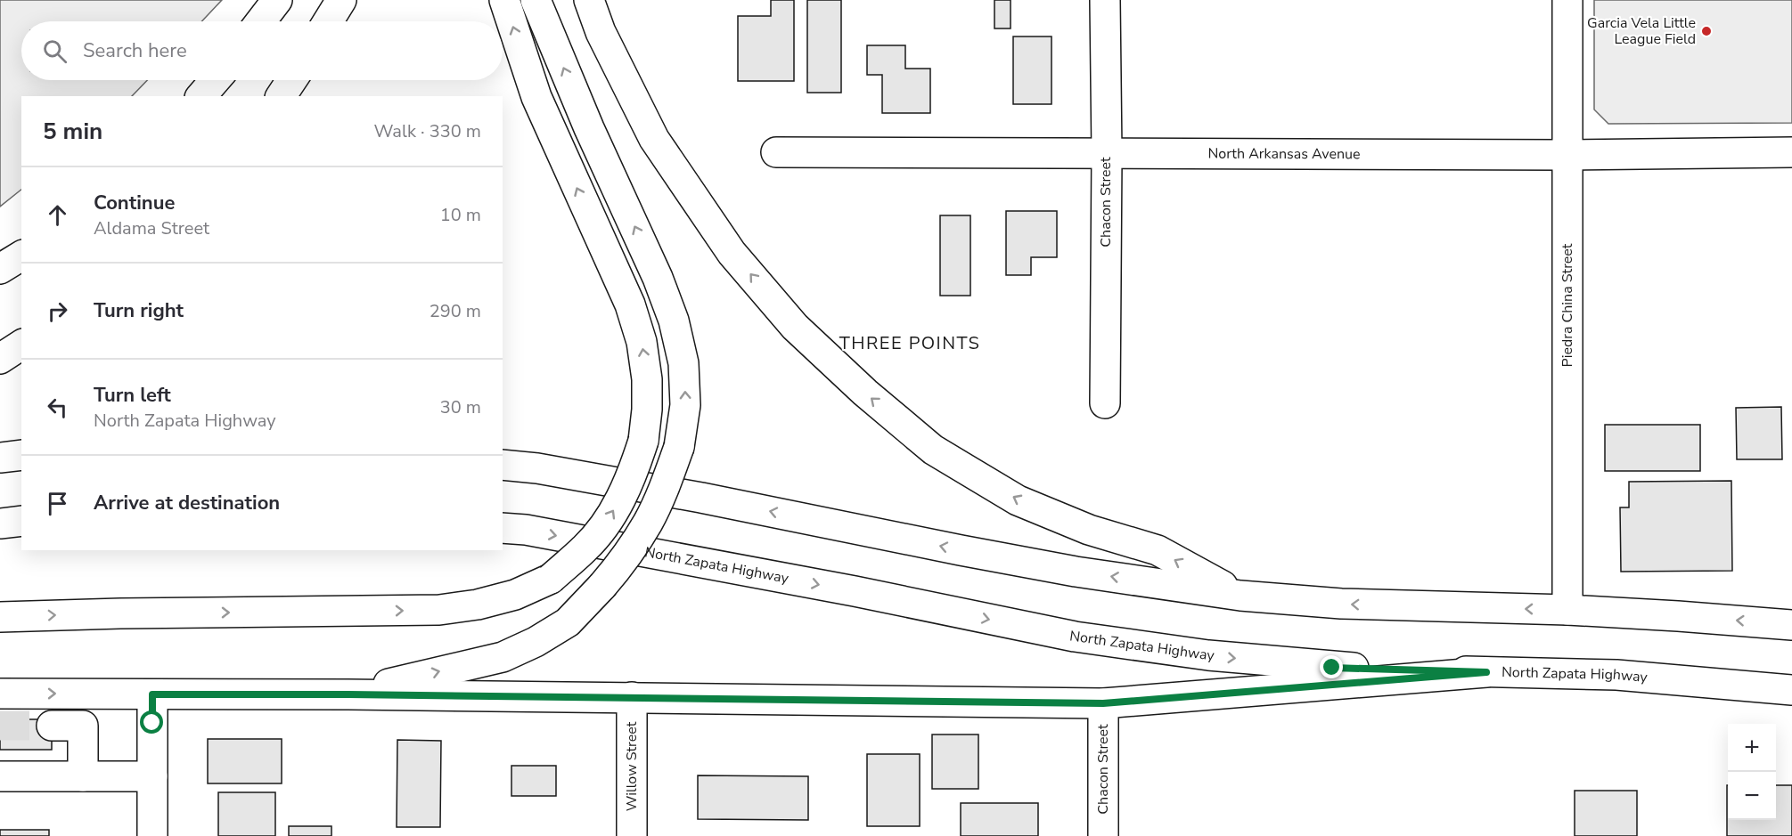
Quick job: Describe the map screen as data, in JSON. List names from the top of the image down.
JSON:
{
  "streets": {
    "main road": [
      "North Arkansas Avenue",
      "Chacon Street",
      "Piedra China Street",
      "North Zapata Highway",
      "Willow Street"
    ]
  },
  "crossings": [
    ["North Arkansas Avenue", "Chacon Street"],
    ["North Arkansas Avenue", "Piedra China Street"]
  ],
  "districts": ["THREE POINTS"],
  "places": ["Garcia Vela Little League Field"],
  "page": {
    "search": "Search here",
    "heading": ["5 min", "Walk · 330 m"],
    "list": [
      ["Continue", "Aldama Street", "10 m"],
      ["Turn right", "290 m"],
      ["Turn left", "North Zapata Highway", "30 m"],
      "Arrive at destination"
    ],
    "map_buttons": ["+", "−"]
  }
}
